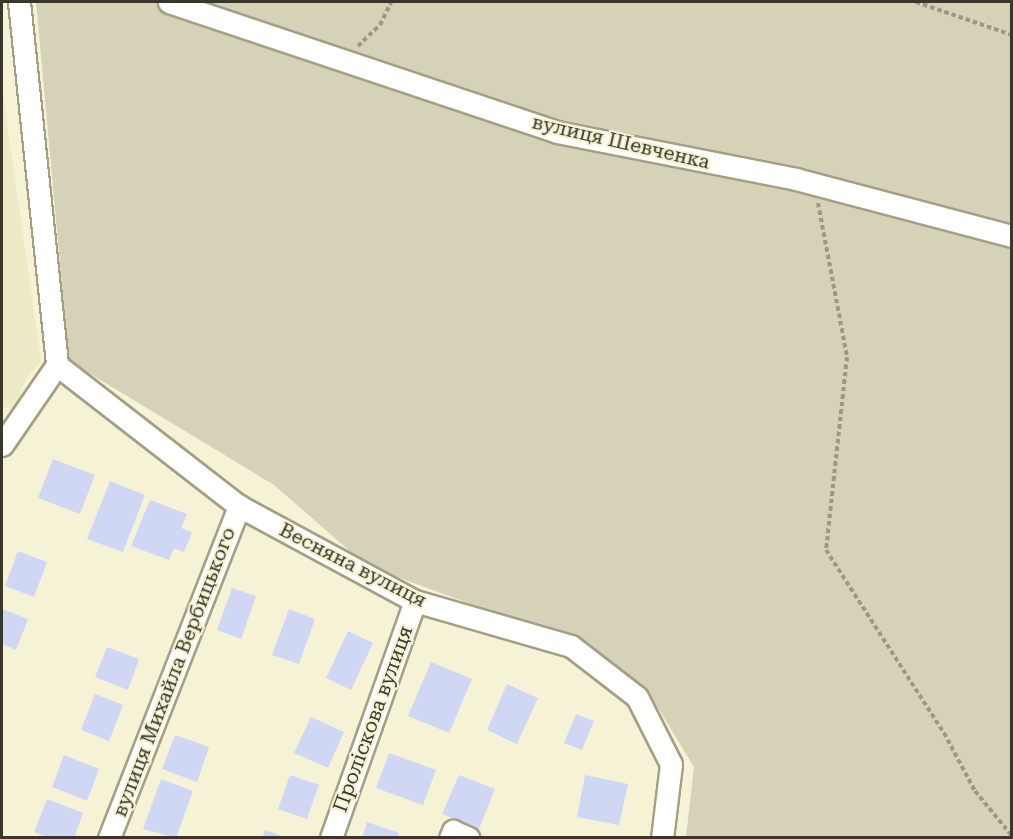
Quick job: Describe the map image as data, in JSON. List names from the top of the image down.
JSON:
{
  "streets": {
    "street": [
      "вулиця Шевченка",
      "Весняна вулиця",
      "вулиця Михайла Вербицького",
      "Проліскова вулиця"
    ]
  },
  "crossings": [
    ["Весняна вулиця", "вулиця Михайла Вербицького"],
    ["Весняна вулиця", "Проліскова вулиця"]
  ]
}
